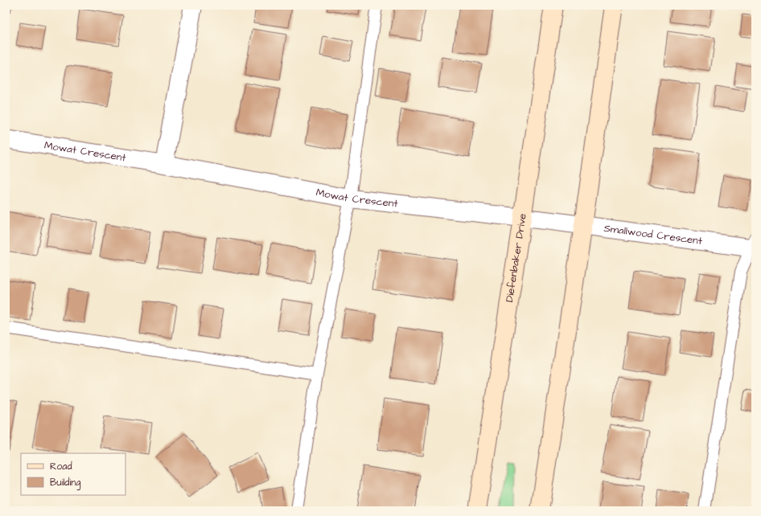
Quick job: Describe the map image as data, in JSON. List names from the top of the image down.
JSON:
{
  "streets": {
    "street": ["Mowat Crescent", "Smallwood Crescent", "Diefenbaker Drive"]
  },
  "crossings": [
    ["Mowat Crescent", "Smallwood Crescent"],
    ["Mowat Crescent", "Diefenbaker Drive"]
  ],
  "legend": ["Road", "Building"]
}
